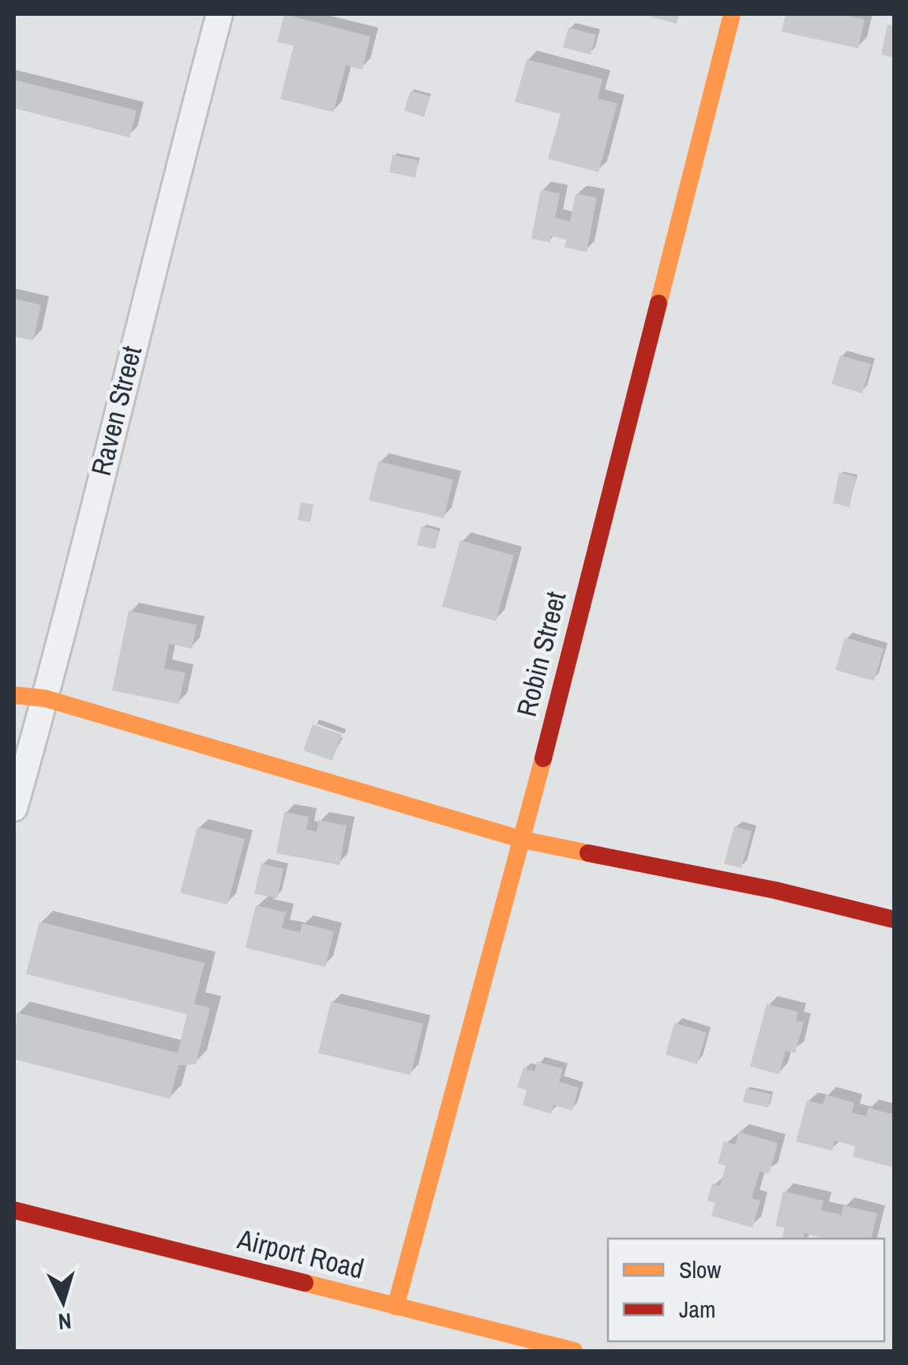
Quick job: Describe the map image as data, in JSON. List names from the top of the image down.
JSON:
{
  "streets": {
    "street": ["Raven Street", "Robin Street", "Airport Road"]
  },
  "crossings": [
    ["Robin Street", "Airport Road"]
  ],
  "legend": ["Slow", "Jam"],
  "north": "bottom"
}
